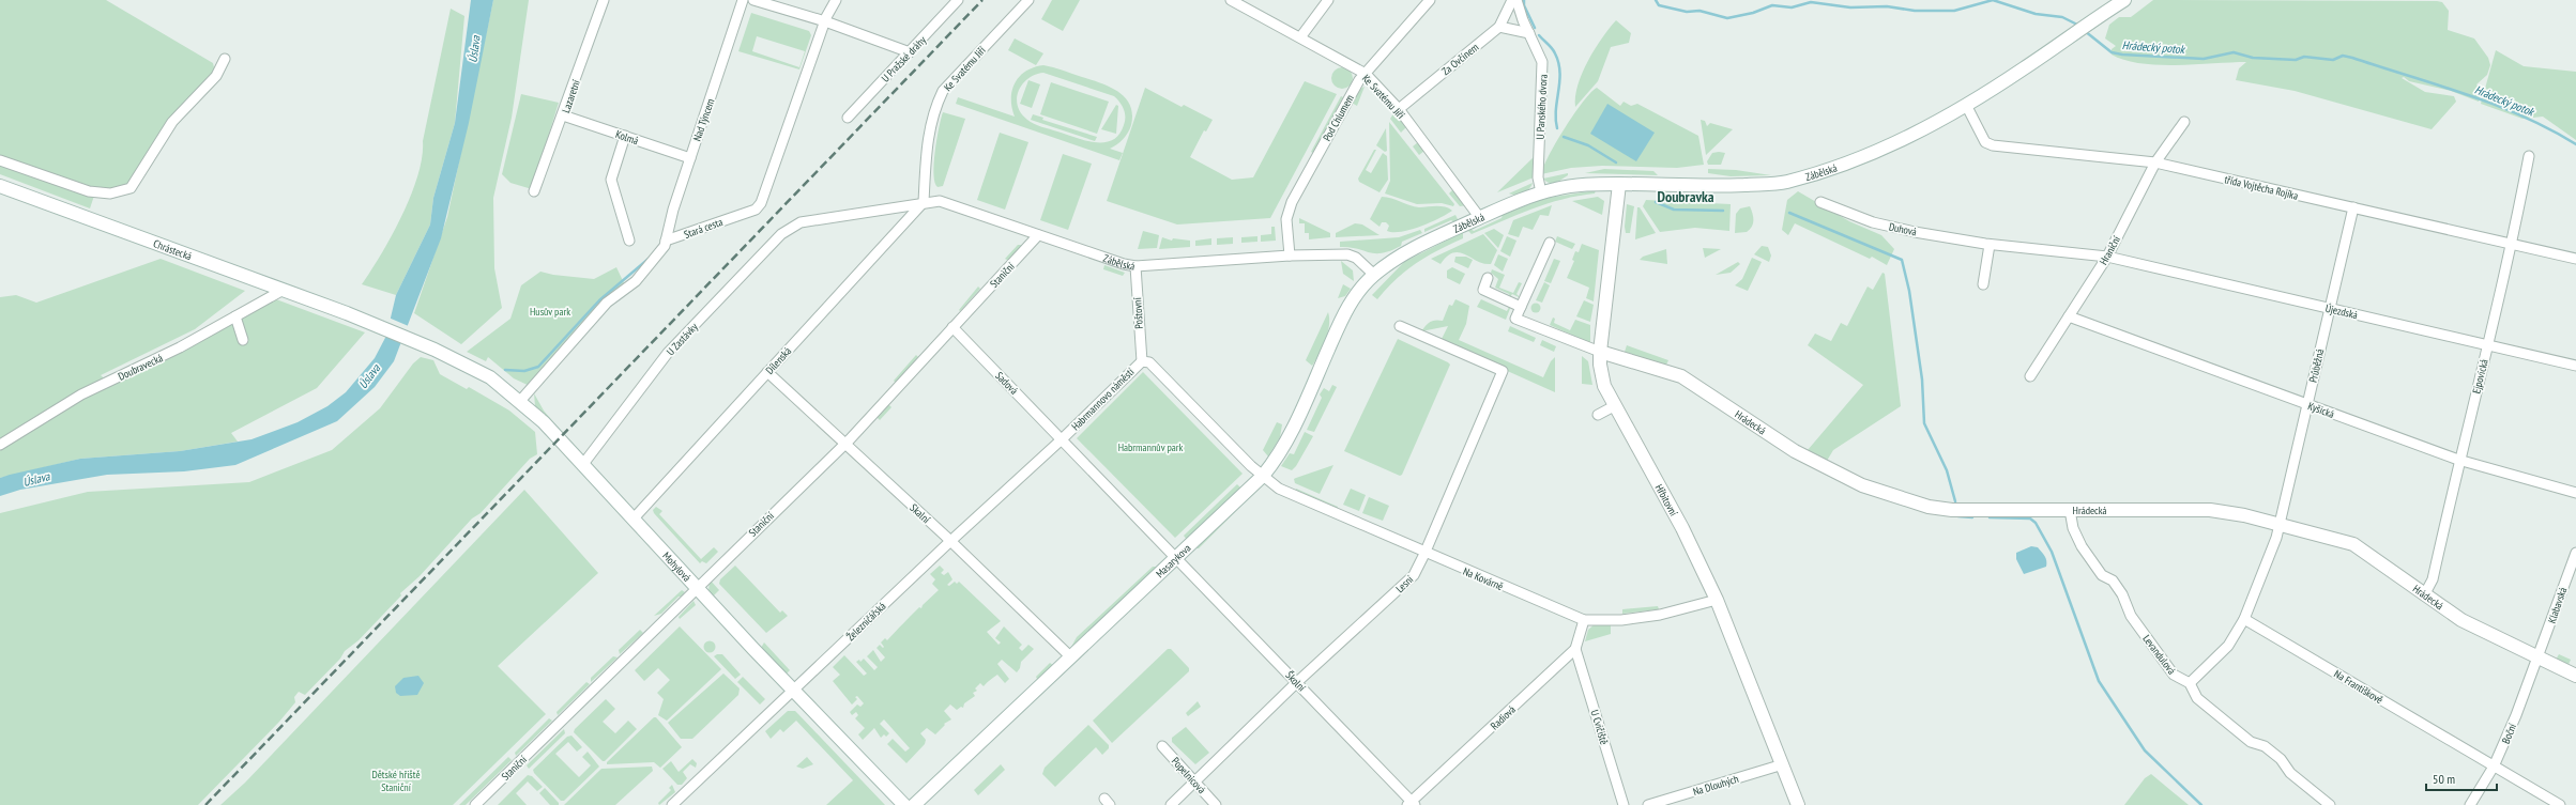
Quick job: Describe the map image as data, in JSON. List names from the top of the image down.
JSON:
{
  "streets": {
    "main road": [
      "Zábělská",
      "Chrástecká",
      "Hrádecká",
      "Hřbitovní",
      "Masarykova",
      "Mohylová"
    ],
    "street": [
      "U Pražské dráhy",
      "Za Ovčínem",
      "Ke Svatému Jiří",
      "Lazaretní",
      "U Panského dvora",
      "Pod Chlumem",
      "Nad Týncem",
      "Kolmá",
      "třída Vojtěcha Rojíka",
      "Stará cesta",
      "Duhová",
      "Hraniční",
      "Staniční",
      "Újezdská",
      "Poštovní",
      "U Zastávky",
      "Dílenská",
      "Průběžná",
      "Doubravecká",
      "Ejpovická",
      "Sadová",
      "Habrmannovo náměstí",
      "Kyšická",
      "Skalní",
      "Na Kovárně",
      "Lesní",
      "Klabavská",
      "Železničářská",
      "Levandulová",
      "Školní",
      "Na Františkově",
      "Radiová",
      "U Cvičiště",
      "Boční",
      "Popelnicová",
      "Na Dlouhých"
    ]
  },
  "crossings": [
    ["Za Ovčínem", "Ke Svatému Jiří"],
    ["Ke Svatému Jiří", "Pod Chlumem"],
    ["Ke Svatému Jiří", "Zábělská"],
    ["Ke Svatému Jiří", "Dílenská"],
    ["Lazaretní", "Kolmá"],
    ["U Panského dvora", "Zábělská"],
    ["Pod Chlumem", "Zábělská"],
    ["Nad Týncem", "Kolmá"],
    ["Nad Týncem", "Stará cesta"],
    ["Zábělská", "třída Vojtěcha Rojíka"],
    ["Zábělská", "Staniční"],
    ["Zábělská", "Poštovní"],
    ["Zábělská", "U Zastávky"],
    ["Zábělská", "Dílenská"],
    ["Zábělská", "Hřbitovní"],
    ["Zábělská", "Masarykova"],
    ["třída Vojtěcha Rojíka", "Hraniční"],
    ["třída Vojtěcha Rojíka", "Průběžná"],
    ["třída Vojtěcha Rojíka", "Ejpovická"],
    ["Duhová", "Hraniční"],
    ["Duhová", "Újezdská"],
    ["Chrástecká", "Doubravecká"],
    ["Chrástecká", "Mohylová"],
    ["Hraniční", "Újezdská"],
    ["Hraniční", "Kyšická"],
    ["Staniční", "Sadová"],
    ["Staniční", "Skalní"],
    ["Staniční", "Mohylová"],
    ["Újezdská", "Průběžná"],
    ["Újezdská", "Ejpovická"],
    ["Poštovní", "Habrmannovo náměstí"],
    ["U Zastávky", "Mohylová"],
    ["Dílenská", "Skalní"],
    ["Dílenská", "Mohylová"],
    ["Průběžná", "Kyšická"],
    ["Průběžná", "Hrádecká"],
    ["Ejpovická", "Kyšická"],
    ["Ejpovická", "Hrádecká"],
    ["Sadová", "Habrmannovo náměstí"],
    ["Sadová", "Železničářská"],
    ["Habrmannovo náměstí", "Masarykova"],
    ["Habrmannovo náměstí", "Na Kovárně"],
    ["Habrmannovo náměstí", "Železničářská"],
    ["Habrmannovo náměstí", "Školní"],
    ["Hrádecká", "Hřbitovní"],
    ["Hrádecká", "Klabavská"],
    ["Hrádecká", "Levandulová"],
    ["Hrádecká", "Boční"],
    ["Hřbitovní", "Na Kovárně"],
    ["Hřbitovní", "Na Dlouhých"],
    ["Skalní", "Masarykova"],
    ["Skalní", "Železničářská"],
    ["Masarykova", "Na Kovárně"],
    ["Masarykova", "Školní"],
    ["Mohylová", "Železničářská"],
    ["Na Kovárně", "Lesní"],
    ["Lesní", "Školní"],
    ["Lesní", "Popelnicová"],
    ["Klabavská", "Boční"],
    ["Školní", "Radiová"],
    ["Na Františkově", "Boční"],
    ["Radiová", "U Cvičiště"]
  ],
  "districts": ["Doubravka"],
  "water": ["Hrádecký potok", "Úslava"],
  "parks": ["Husův park", "Habrmannův park", "Dětské hřiště Staniční"],
  "scale_bar": "50 m"
}
